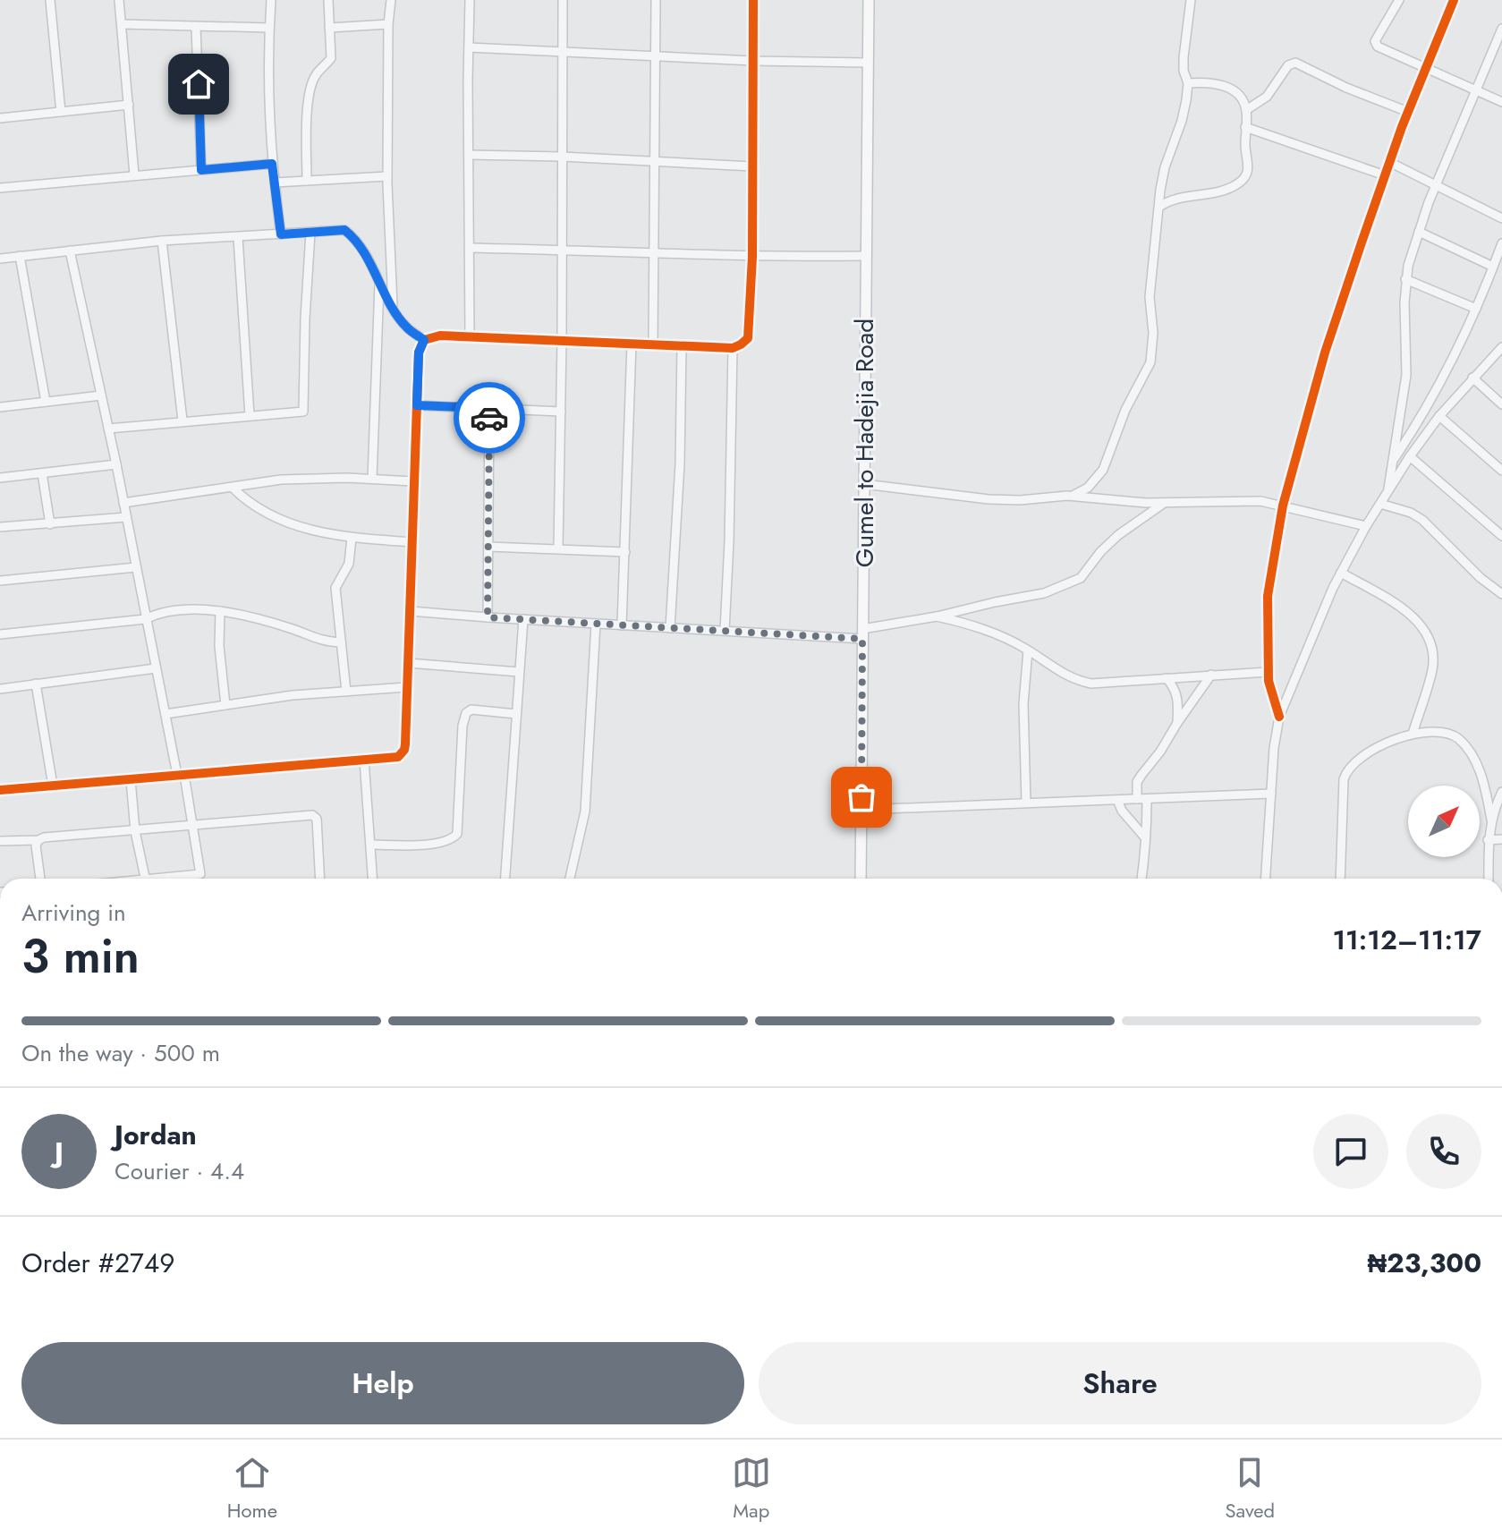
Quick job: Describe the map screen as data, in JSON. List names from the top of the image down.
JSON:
{
  "streets": {
    "main road": ["Gumel to Hadejia Road"]
  },
  "north": "top right",
  "page": {
    "heading": ["3 min", "Arriving in", "11:12–11:17"],
    "panel": [
      "Jordan",
      "Courier · 4.4",
      "Order #2749",
      "₦23,300"
    ],
    "bar": "On the way · 500 m",
    "round": "J",
    "buttons": ["Help", "Share"],
    "tabs": ["Home", "Map", "Saved"]
  }
}
